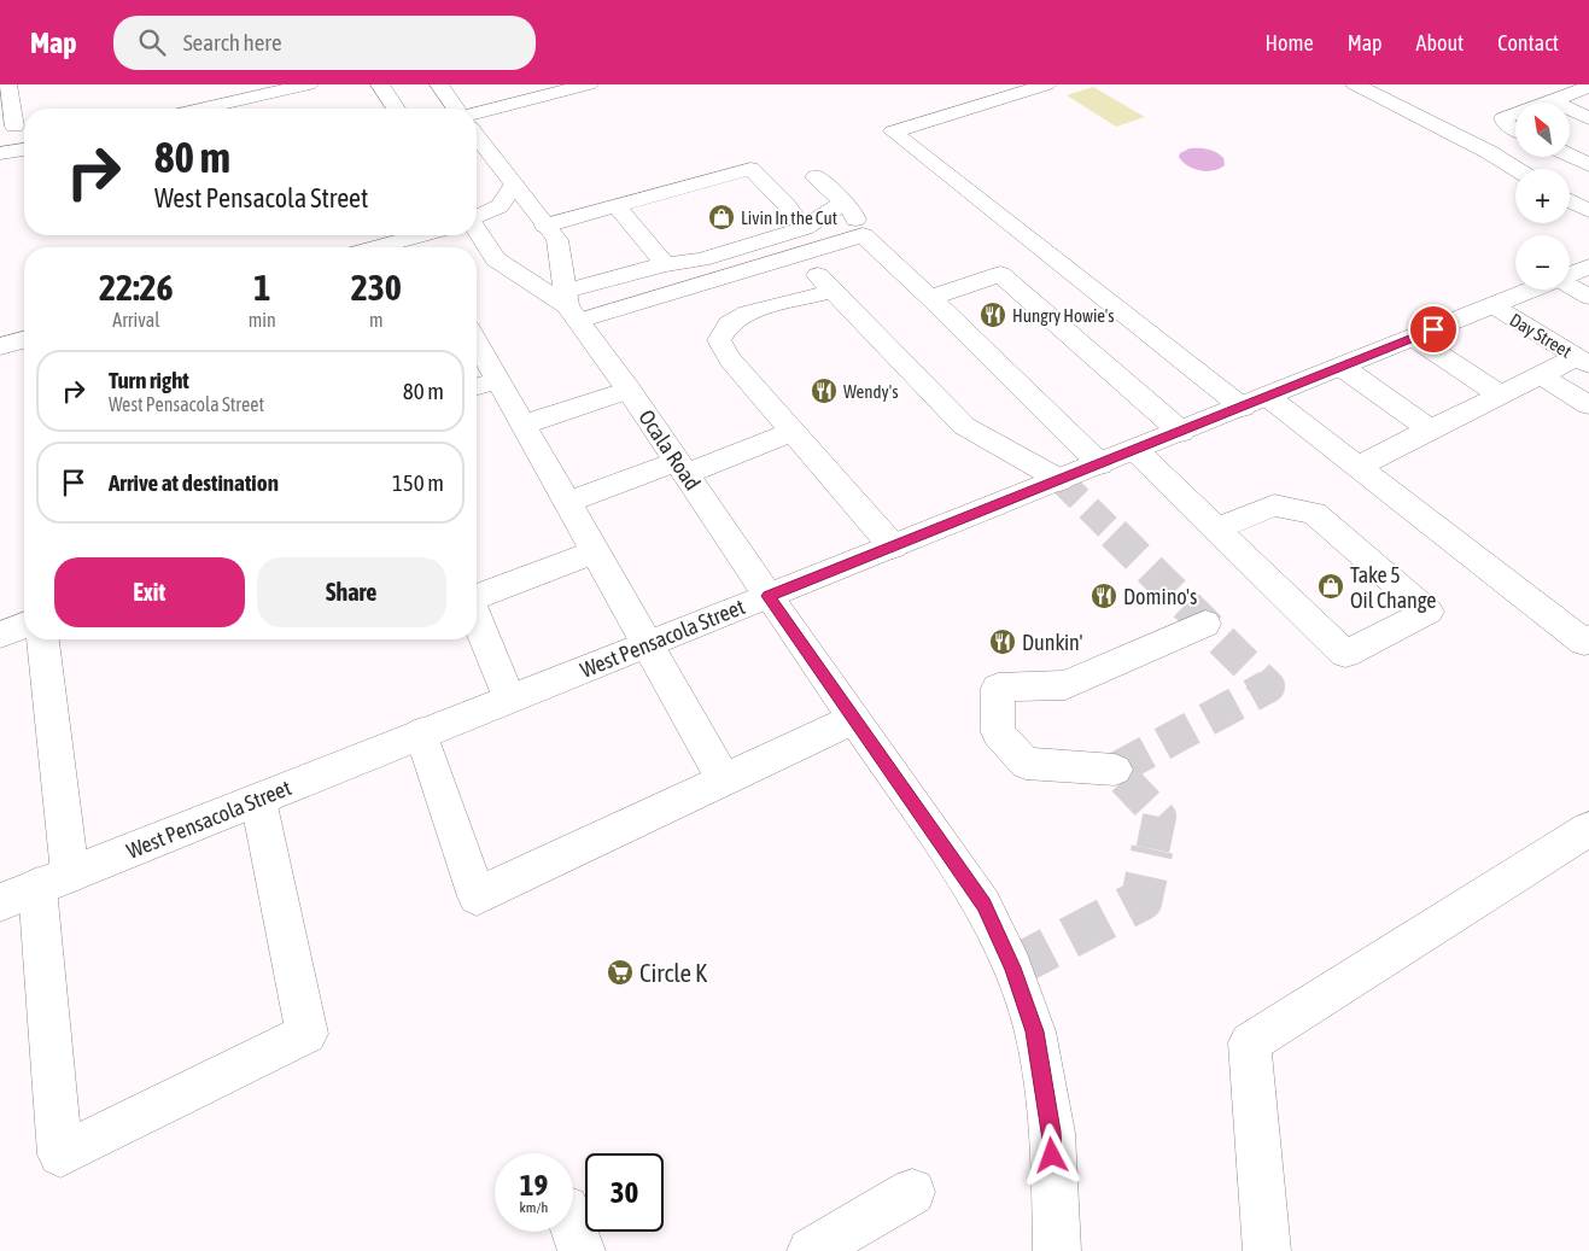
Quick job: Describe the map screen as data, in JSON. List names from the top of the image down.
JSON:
{
  "streets": {
    "main road": ["Day Street", "Ocala Road", "West Pensacola Street"]
  },
  "crossings": [
    ["Day Street", "West Pensacola Street"],
    ["Ocala Road", "West Pensacola Street"]
  ],
  "places": {
    "shop": ["Livin In the Cut", "Take 5 Oil Change"],
    "restaurant": [
      "Hungry Howie's",
      "Wendy's",
      "Domino's",
      "Dunkin'"
    ],
    "supermarket": ["Circle K"]
  },
  "north": "top left",
  "page": {
    "header": "Map",
    "search": "Search here",
    "nav": [
      "Home",
      "Map",
      "About",
      "Contact"
    ],
    "map_buttons": ["+", "−"],
    "turn": ["80 m", "West Pensacola Street"],
    "eta": [
      "22:26",
      "Arrival",
      "1",
      "min",
      "230",
      "m"
    ],
    "list": [
      {
        "name": "Turn right",
        "note": "West Pensacola Street",
        "value": "80 m"
      },
      {
        "name": "Arrive at destination",
        "value": "150 m"
      }
    ],
    "buttons": ["Exit", "Share"],
    "speed": "19 km/h",
    "limit": "30"
  }
}
